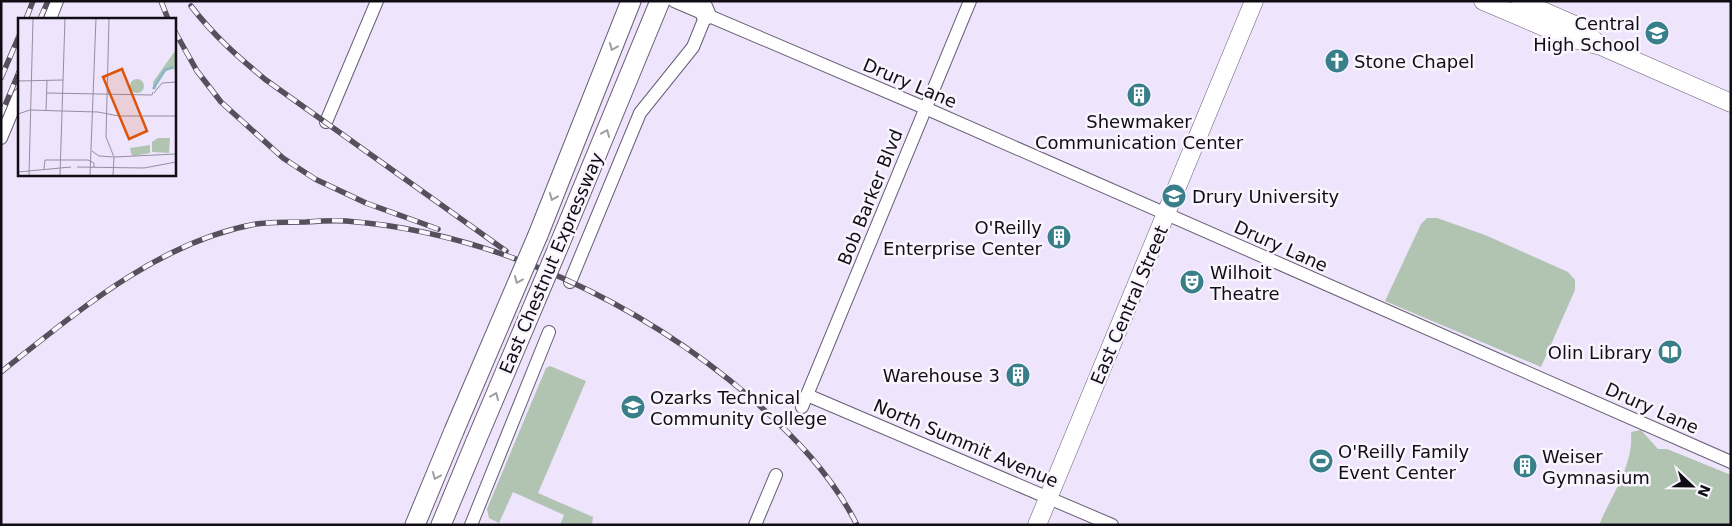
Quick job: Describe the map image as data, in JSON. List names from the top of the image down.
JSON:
{
  "streets": {
    "main road": ["East Chestnut Expressway"],
    "street": [
      "Drury Lane",
      "Bob Barker Blvd",
      "East Central Street",
      "North Summit Avenue"
    ]
  },
  "crossings": [
    ["Drury Lane", "Bob Barker Blvd"],
    ["Drury Lane", "East Central Street"],
    ["Bob Barker Blvd", "North Summit Avenue"],
    ["East Central Street", "North Summit Avenue"]
  ],
  "places": {
    "school or university": ["Central High School", "Drury University", "Ozarks Technical Community College"],
    "church": ["Stone Chapel"],
    "building": [
      "Shewmaker Communication Center",
      "O'Reilly Enterprise Center",
      "Warehouse 3",
      "Weiser Gymnasium"
    ],
    "theatre": ["Wilhoit Theatre"],
    "library": ["Olin Library"],
    "sports": ["O'Reilly Family Event Center"]
  },
  "north": "right"
}
